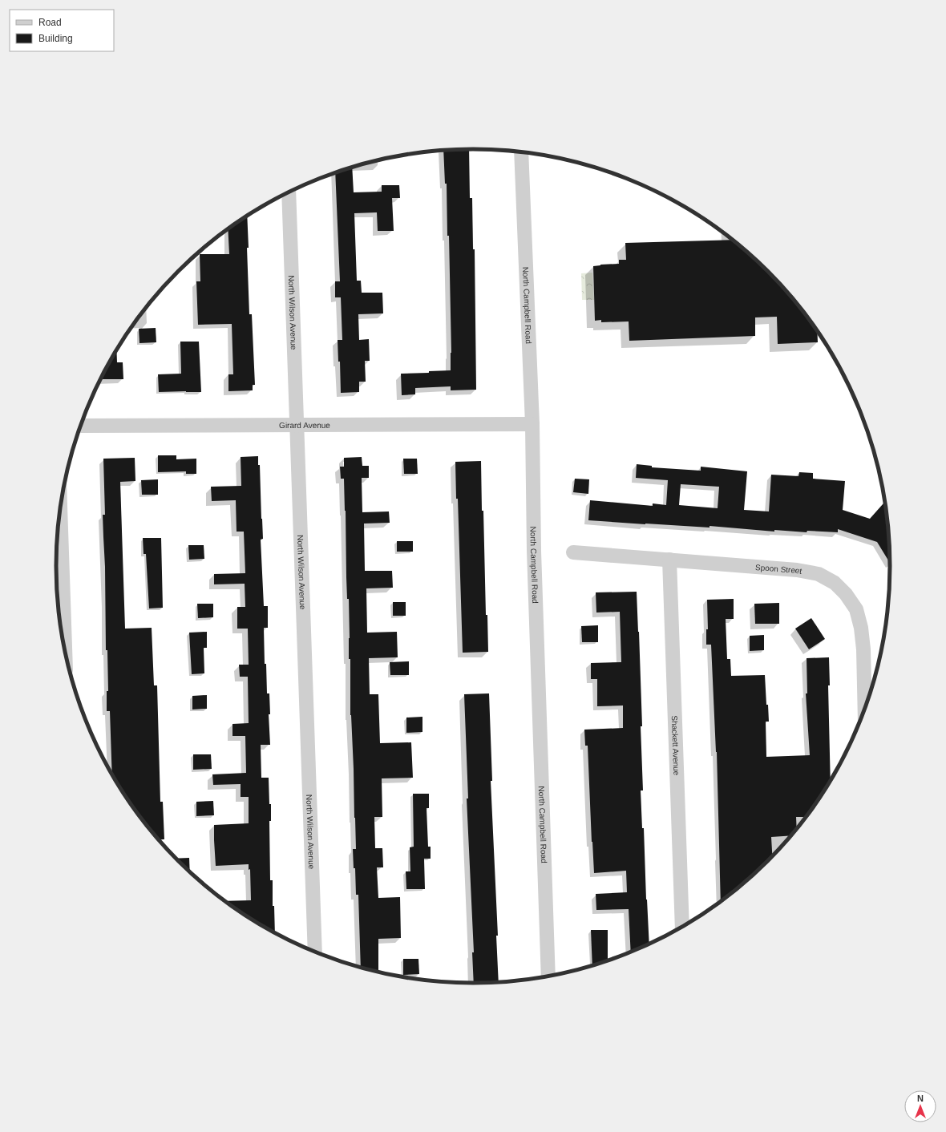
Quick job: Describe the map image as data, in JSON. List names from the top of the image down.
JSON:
{
  "streets": {
    "street": [
      "North Campbell Road",
      "North Wilson Avenue",
      "Girard Avenue",
      "Spoon Street",
      "Shackett Avenue"
    ]
  },
  "crossings": [
    ["North Campbell Road", "Girard Avenue"],
    ["North Wilson Avenue", "Girard Avenue"],
    ["Spoon Street", "Shackett Avenue"]
  ],
  "legend": ["Road", "Building"],
  "north": "top"
}
